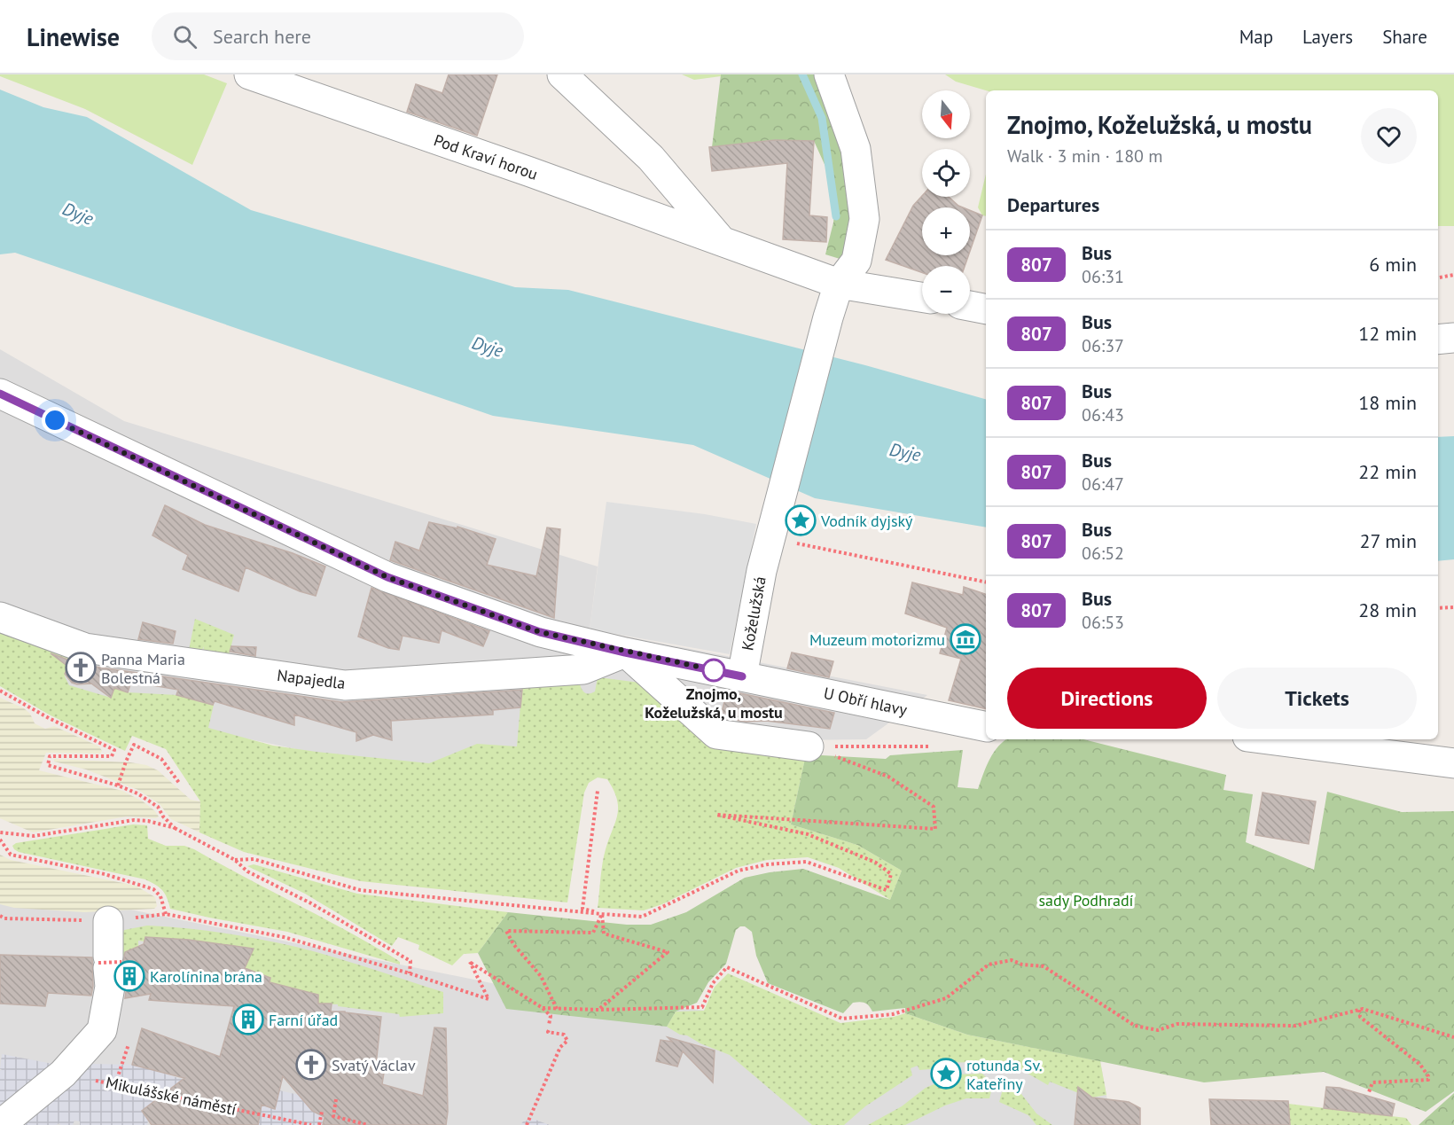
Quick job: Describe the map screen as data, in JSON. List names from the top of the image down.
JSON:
{
  "streets": {
    "street": [
      "Pod Kraví horou",
      "Koželužská",
      "Napajedla",
      "U Obří hlavy"
    ],
    "path": ["Mikulášské náměstí"]
  },
  "crossings": [
    ["Pod Kraví horou", "Koželužská"],
    ["Koželužská", "U Obří hlavy"]
  ],
  "water": ["Dyje"],
  "parks": ["sady Podhradí"],
  "places": {
    "place": ["Vodník dyjský", "rotunda Sv. Kateřiny"],
    "museum": ["Muzeum motorizmu"],
    "church": ["Panna Maria Bolestná", "Svatý Václav"],
    "other": ["Znojmo, Koželužská, u mostu"],
    "building": ["Karolínina brána", "Farní úřad"]
  },
  "lines": ["bus line 807"],
  "north": "bottom",
  "page": {
    "header": "Linewise",
    "search": "Search here",
    "nav": ["Map", "Layers", "Share"],
    "map_buttons": ["+", "−"],
    "heading": [
      ["Znojmo, Koželužská, u mostu", "Walk · 3 min · 180 m"],
      "Departures"
    ],
    "list": [
      {
        "mark": "807",
        "name": "Bus",
        "note": "06:31",
        "value": "6 min"
      },
      {
        "mark": "807",
        "name": "Bus",
        "note": "06:37",
        "value": "12 min"
      },
      {
        "mark": "807",
        "name": "Bus",
        "note": "06:43",
        "value": "18 min"
      },
      {
        "mark": "807",
        "name": "Bus",
        "note": "06:47",
        "value": "22 min"
      },
      {
        "mark": "807",
        "name": "Bus",
        "note": "06:52",
        "value": "27 min"
      },
      {
        "mark": "807",
        "name": "Bus",
        "note": "06:53",
        "value": "28 min"
      }
    ],
    "buttons": ["Directions", "Tickets"]
  }
}
